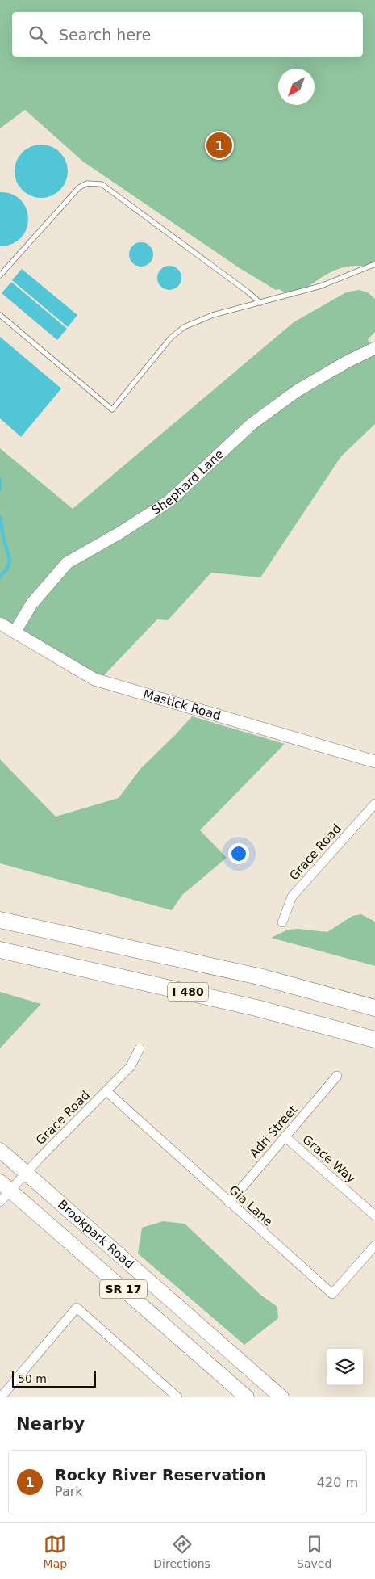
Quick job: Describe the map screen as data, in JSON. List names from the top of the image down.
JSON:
{
  "streets": {
    "highway": ["I 480"],
    "main road": ["Brookpark Road", "SR 17"],
    "street": [
      "Shephard Lane",
      "Mastick Road",
      "Grace Road",
      "Adri Street",
      "Grace Way",
      "Gia Lane"
    ]
  },
  "crossings": [
    ["Shephard Lane", "Mastick Road"],
    ["Grace Road", "Gia Lane"],
    ["Grace Road", "Brookpark Road"],
    ["Adri Street", "Grace Way"],
    ["Adri Street", "Gia Lane"]
  ],
  "scale_bar": "50 m",
  "north": "bottom left",
  "page": {
    "search": "Search here",
    "pins": "1",
    "scale": "50 m",
    "heading": "Nearby",
    "list": [
      {
        "mark": "1",
        "name": "Rocky River Reservation",
        "note": "Park",
        "value": "420 m"
      }
    ],
    "nav": ["Map", "Directions", "Saved"]
  }
}
